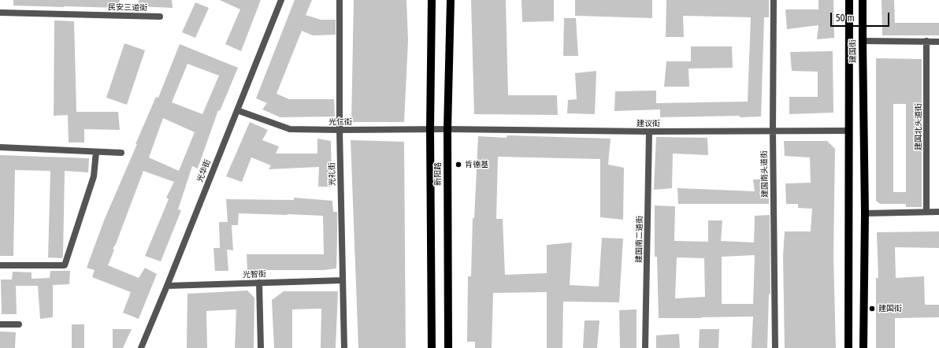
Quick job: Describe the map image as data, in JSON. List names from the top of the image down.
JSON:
{
  "streets": {
    "main road": ["建国街", "新阳路"],
    "street": [
      "民安三道街",
      "光仁街",
      "建议街",
      "建国北头道街",
      "光华街",
      "光礼街",
      "建国南头道街",
      "建国南二道街",
      "光智街"
    ]
  },
  "crossings": [
    ["建国街", "建议街"],
    ["光仁街", "建议街"],
    ["光仁街", "光华街"],
    ["光仁街", "光礼街"],
    ["光仁街", "新阳路"],
    ["建议街", "新阳路"],
    ["建议街", "建国南头道街"],
    ["建议街", "建国南二道街"],
    ["光华街", "光智街"],
    ["光礼街", "光智街"]
  ],
  "places": ["肯德基", "建国街"],
  "scale_bar": "50 m"
}
